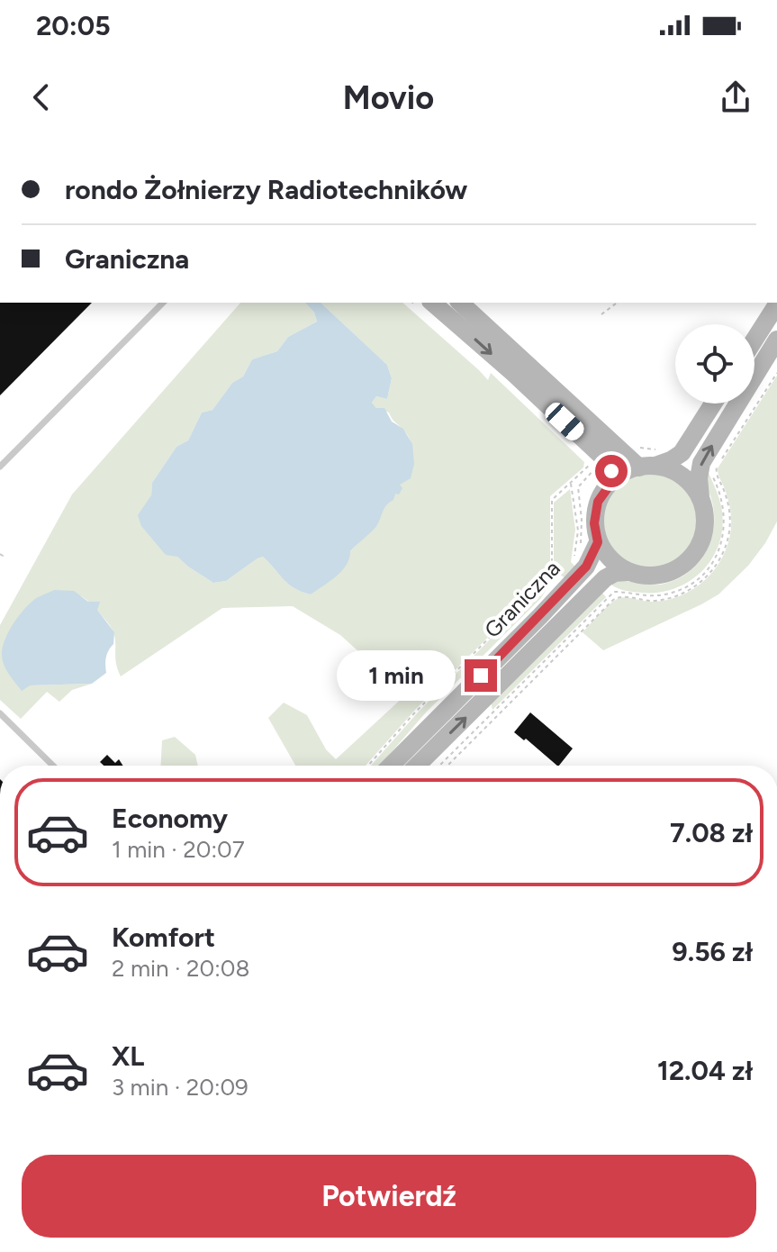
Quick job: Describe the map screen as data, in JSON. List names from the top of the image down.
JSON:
{
  "streets": {
    "main road": ["Graniczna"]
  },
  "page": {
    "status": "20:05",
    "header": "Movio",
    "banner": ["rondo Żołnierzy Radiotechników", "Graniczna"],
    "bubble": "1 min",
    "list": [
      {
        "name": "Economy",
        "note": "1 min · 20:07",
        "value": "7.08 zł"
      },
      {
        "name": "Komfort",
        "note": "2 min · 20:08",
        "value": "9.56 zł"
      },
      {
        "name": "XL",
        "note": "3 min · 20:09",
        "value": "12.04 zł"
      }
    ],
    "buttons": "Potwierdź"
  }
}
